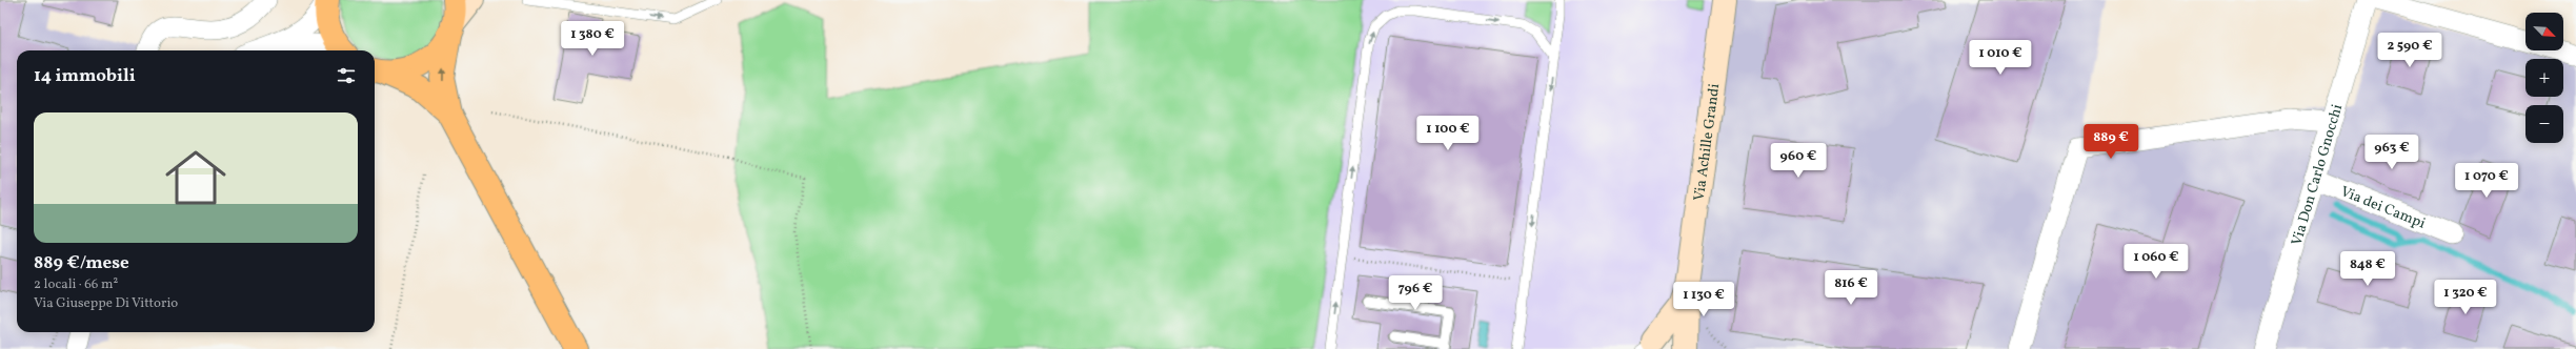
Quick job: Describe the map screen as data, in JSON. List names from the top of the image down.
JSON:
{
  "streets": {
    "street": ["Via Achille Grandi", "Via Don Carlo Gnocchi", "Via dei Campi"]
  },
  "crossings": [
    ["Via Don Carlo Gnocchi", "Via dei Campi"]
  ],
  "north": "bottom right",
  "page": {
    "map_buttons": ["+", "−"],
    "price": [
      "1 380 €",
      "2 590 €",
      "1 010 €",
      "1 100 €",
      "889 €",
      "963 €",
      "960 €",
      "1 070 €",
      "1 060 €",
      "848 €",
      "816 €",
      "796 €",
      "1 320 €",
      "1 130 €"
    ],
    "heading": "14 immobili",
    "list": [
      {
        "name": "889 €/mese",
        "note": "2 locali · 66 m² · Via Giuseppe Di Vittorio"
      }
    ]
  }
}
